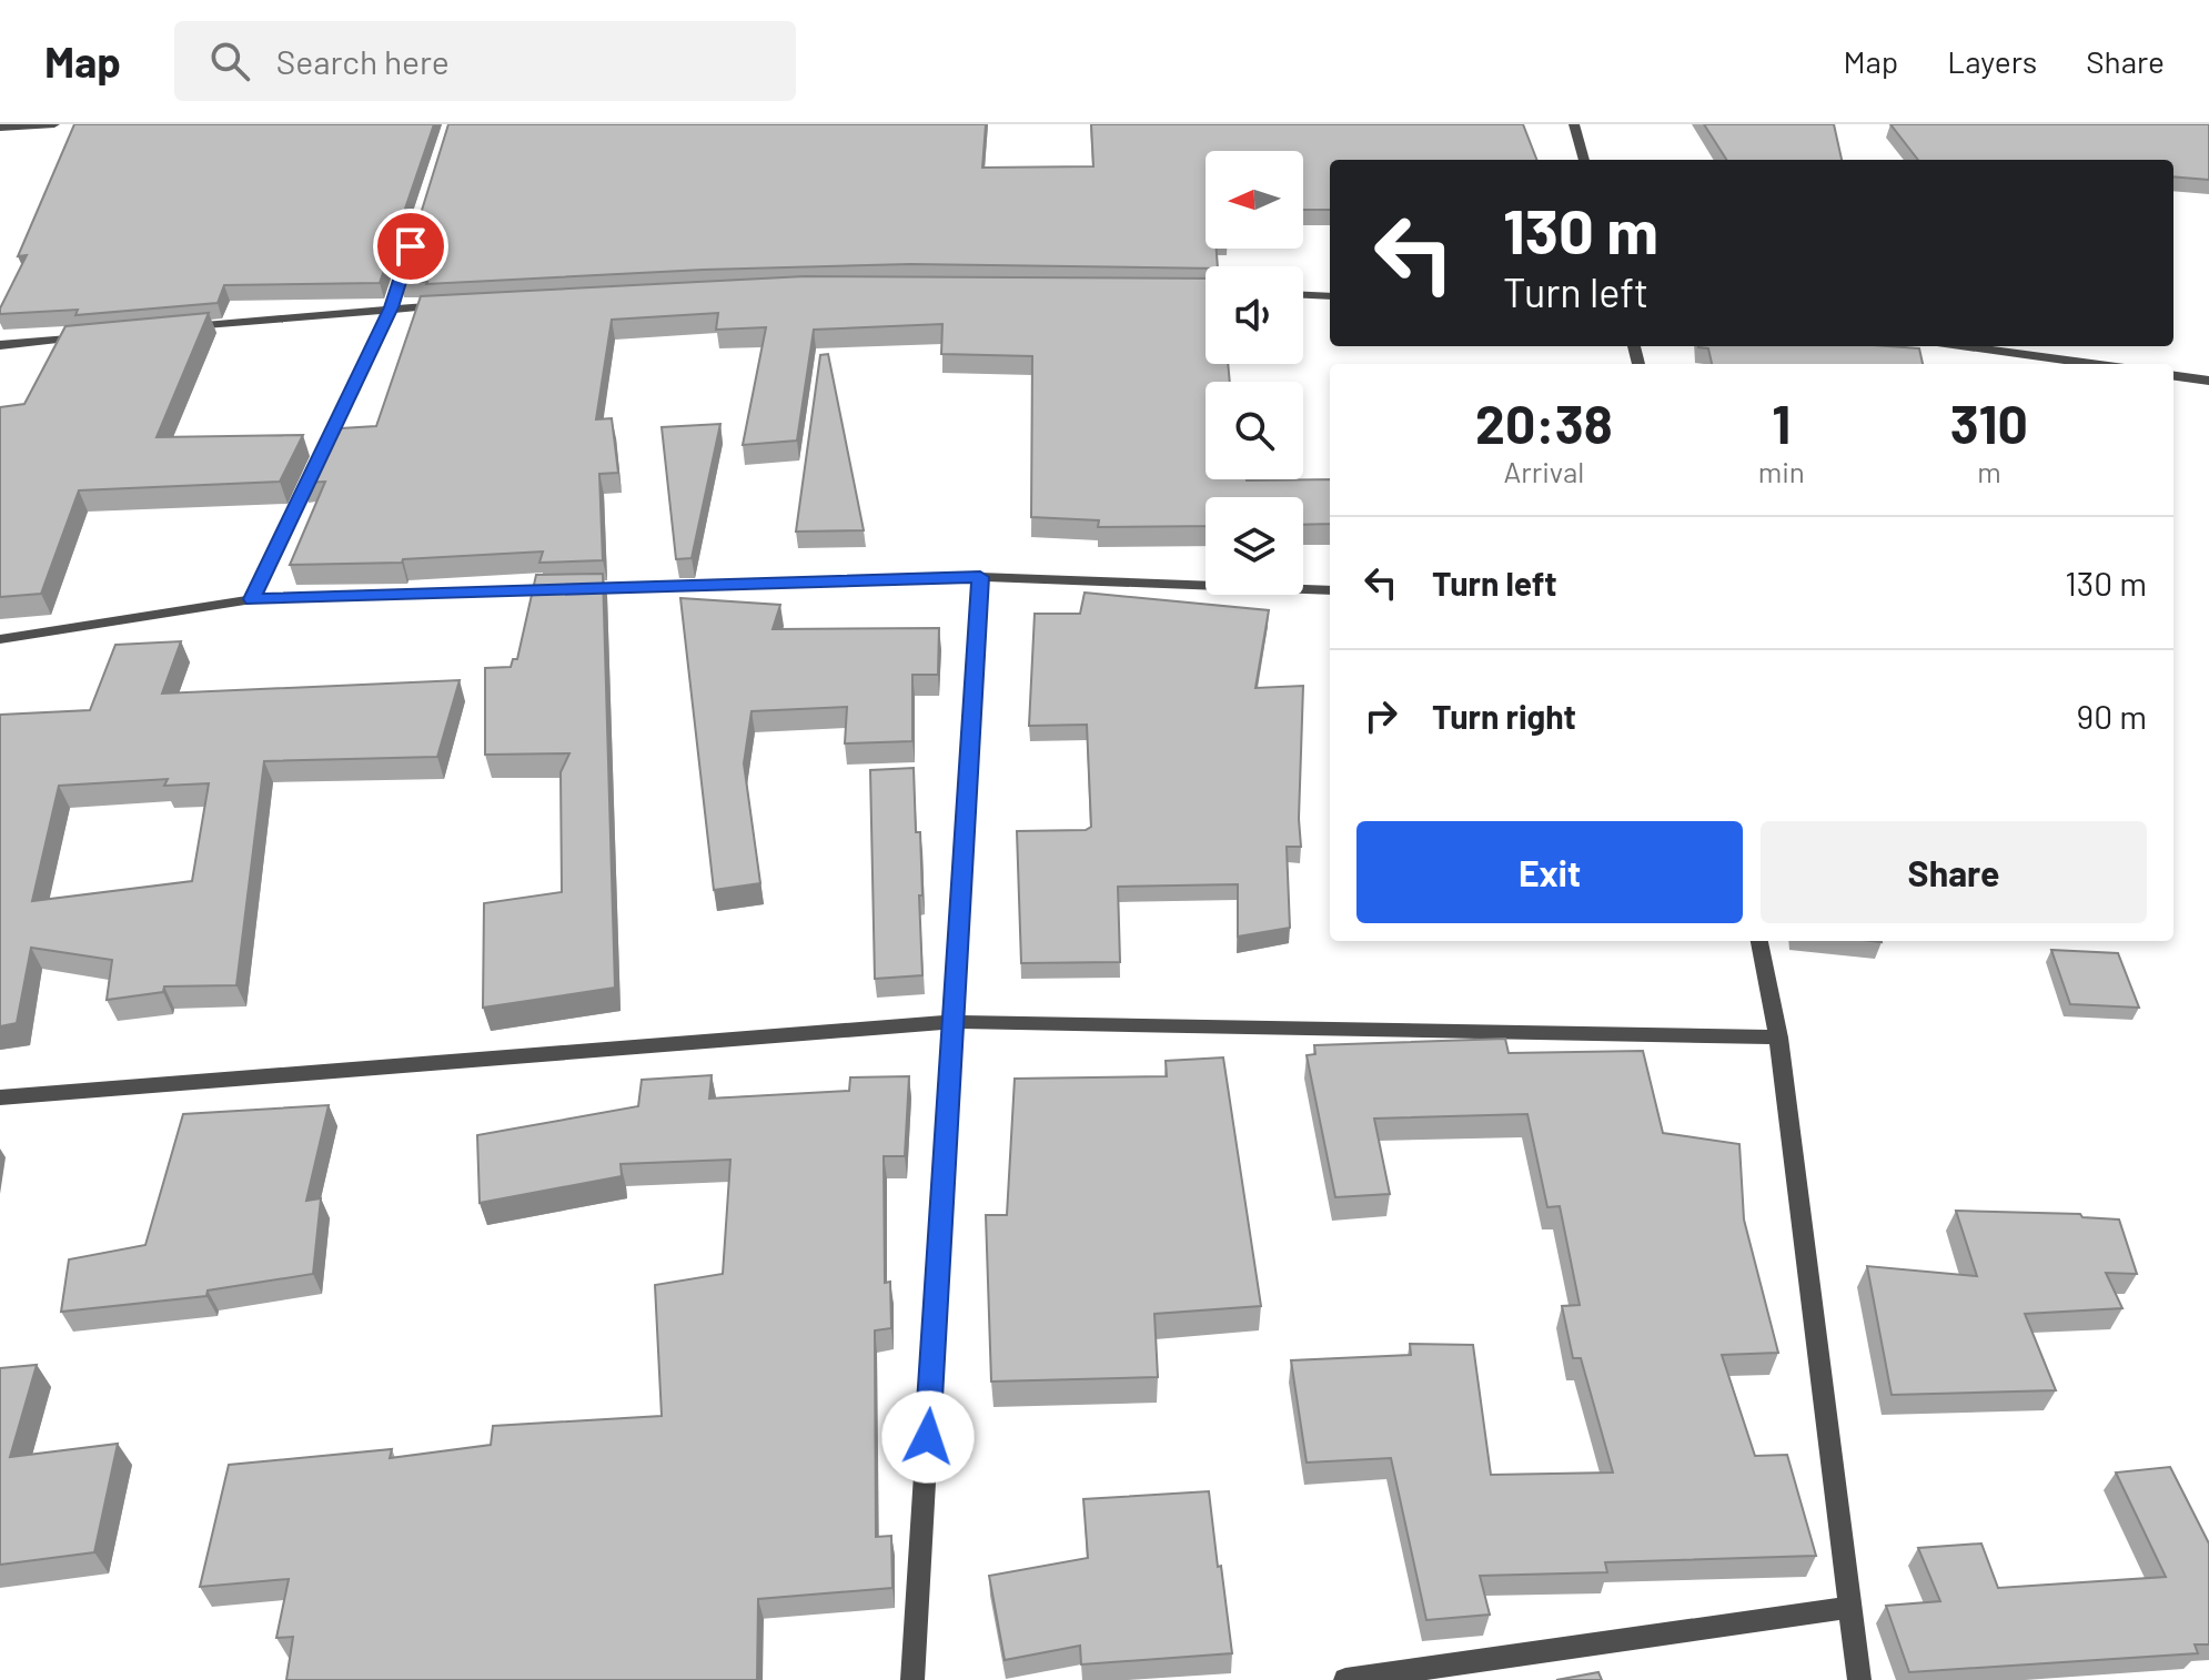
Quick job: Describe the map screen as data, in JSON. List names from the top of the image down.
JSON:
{
  "north": "left",
  "page": {
    "header": "Map",
    "search": "Search here",
    "nav": ["Map", "Layers", "Share"],
    "turn": ["130 m", "Turn left"],
    "eta": [
      "20:38",
      "Arrival",
      "1",
      "min",
      "310",
      "m"
    ],
    "list": [
      {
        "name": "Turn left",
        "value": "130 m"
      },
      {
        "name": "Turn right",
        "value": "90 m"
      }
    ],
    "buttons": ["Exit", "Share"]
  }
}
